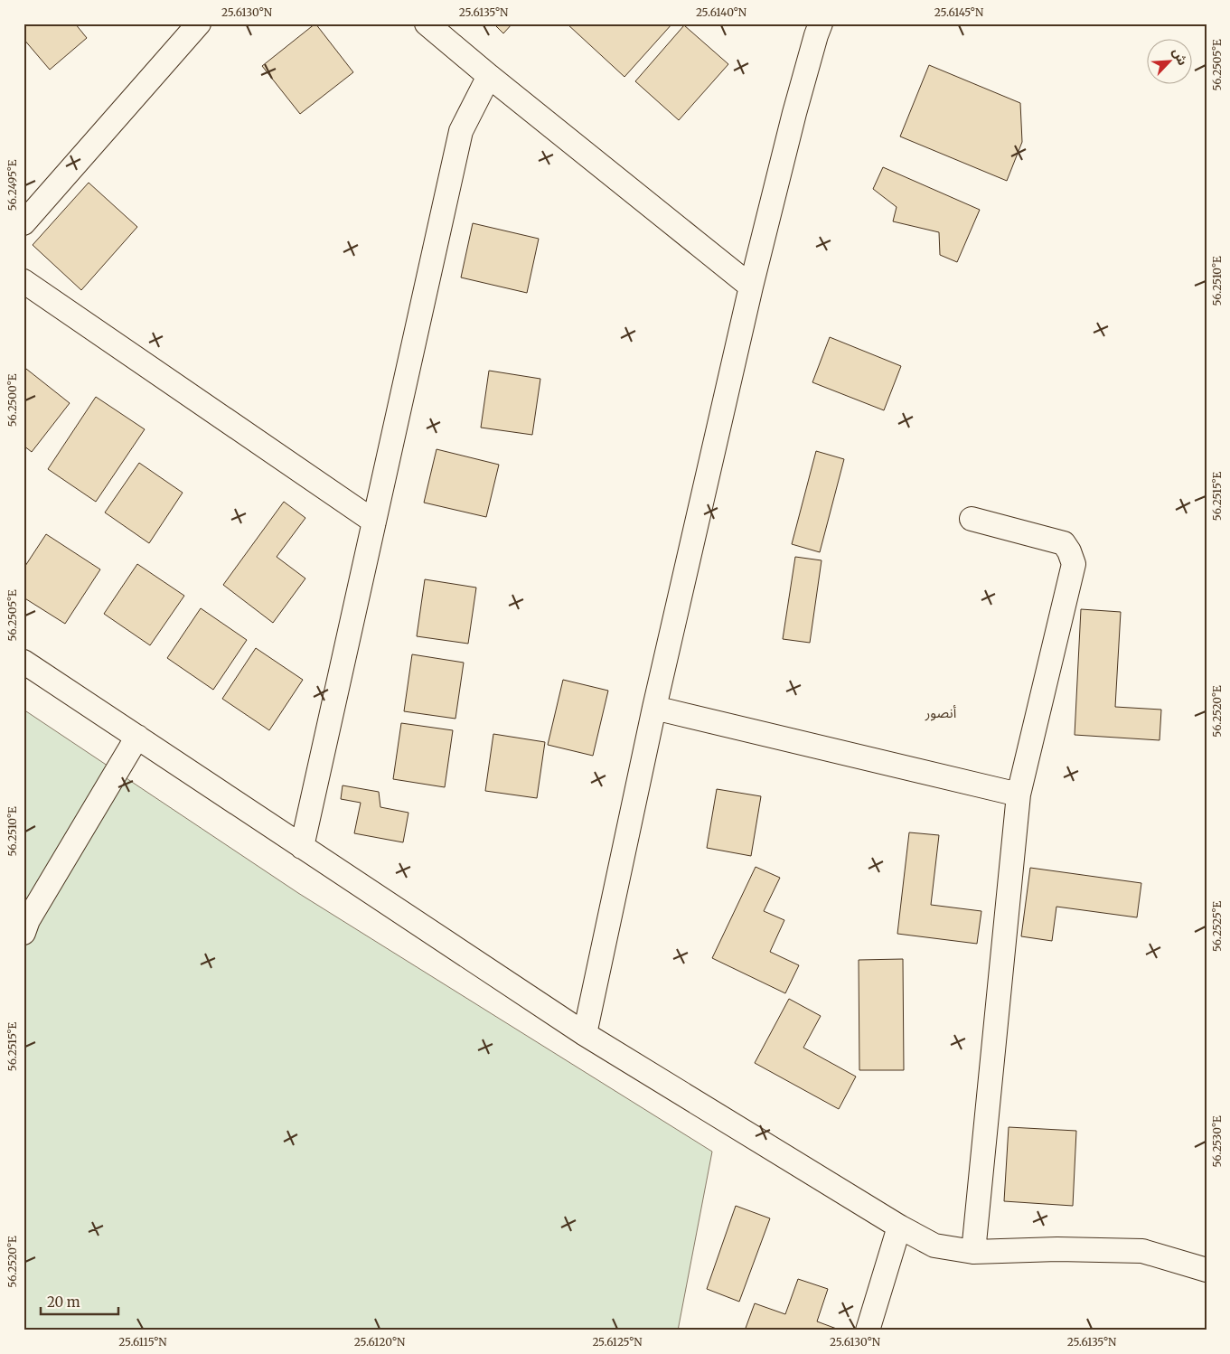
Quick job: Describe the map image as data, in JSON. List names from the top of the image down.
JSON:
{
  "districts": ["أنصور"],
  "scale_bar": "20 m",
  "north": "top right",
  "coordinates": [
    "25.6130°N",
    "25.6135°N",
    "25.6140°N",
    "25.6145°N",
    "56.2505°E",
    "56.2495°E",
    "56.2510°E",
    "56.2500°E",
    "56.2515°E",
    "56.2520°E",
    "56.2525°E",
    "56.2530°E",
    "25.6115°N",
    "25.6120°N",
    "25.6125°N"
  ]
}
